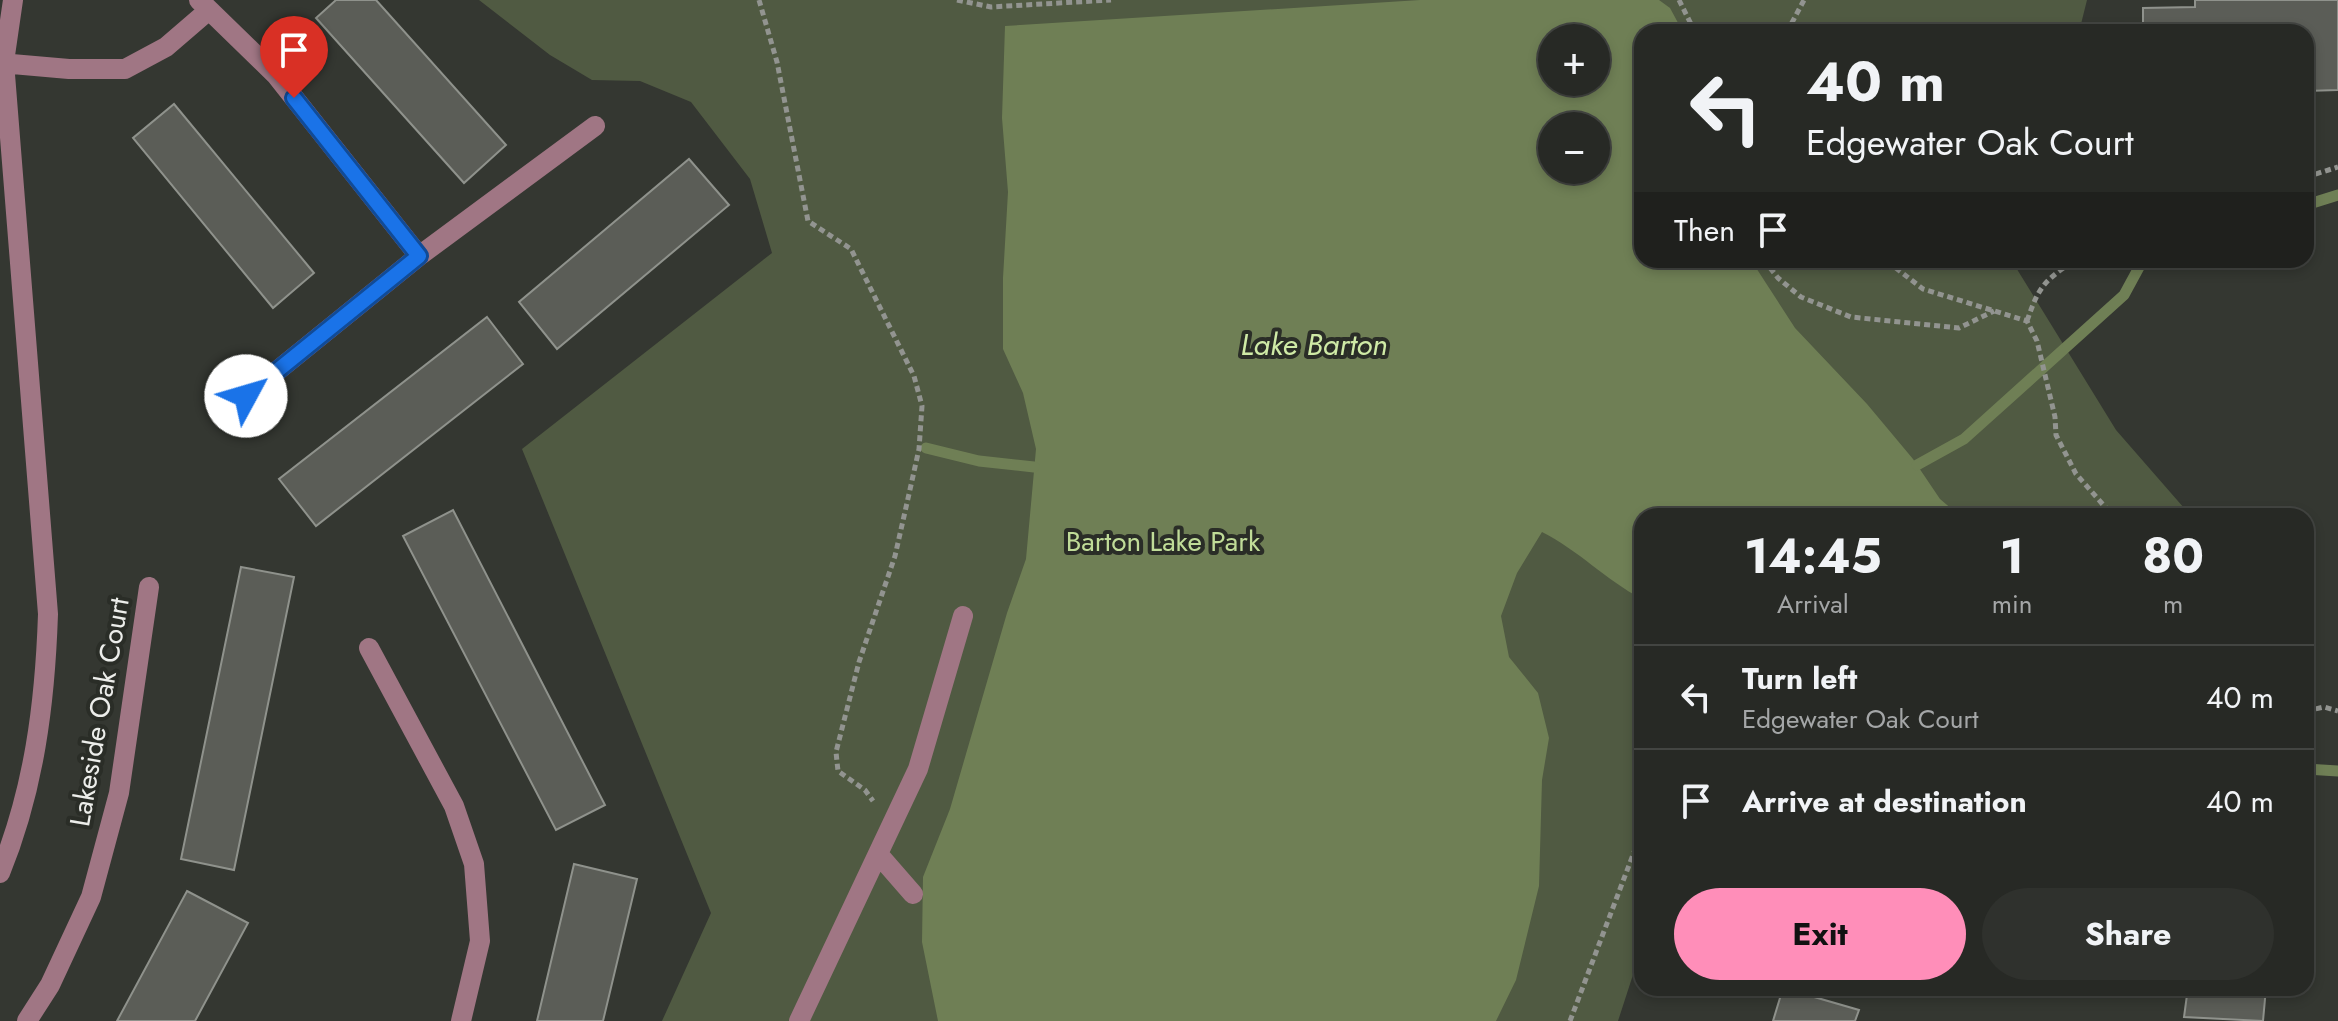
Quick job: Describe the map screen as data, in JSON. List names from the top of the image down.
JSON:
{
  "streets": {
    "street": ["Lakeside Oak Court"]
  },
  "water": ["Lake Barton"],
  "parks": ["Barton Lake Park"],
  "page": {
    "map_buttons": ["+", "−"],
    "turn": ["40 m", "Edgewater Oak Court"],
    "then": "Then",
    "eta": [
      "14:45",
      "Arrival",
      "1",
      "min",
      "80",
      "m"
    ],
    "list": [
      {
        "name": "Turn left",
        "note": "Edgewater Oak Court",
        "value": "40 m"
      },
      {
        "name": "Arrive at destination",
        "value": "40 m"
      }
    ],
    "buttons": ["Exit", "Share"]
  }
}
